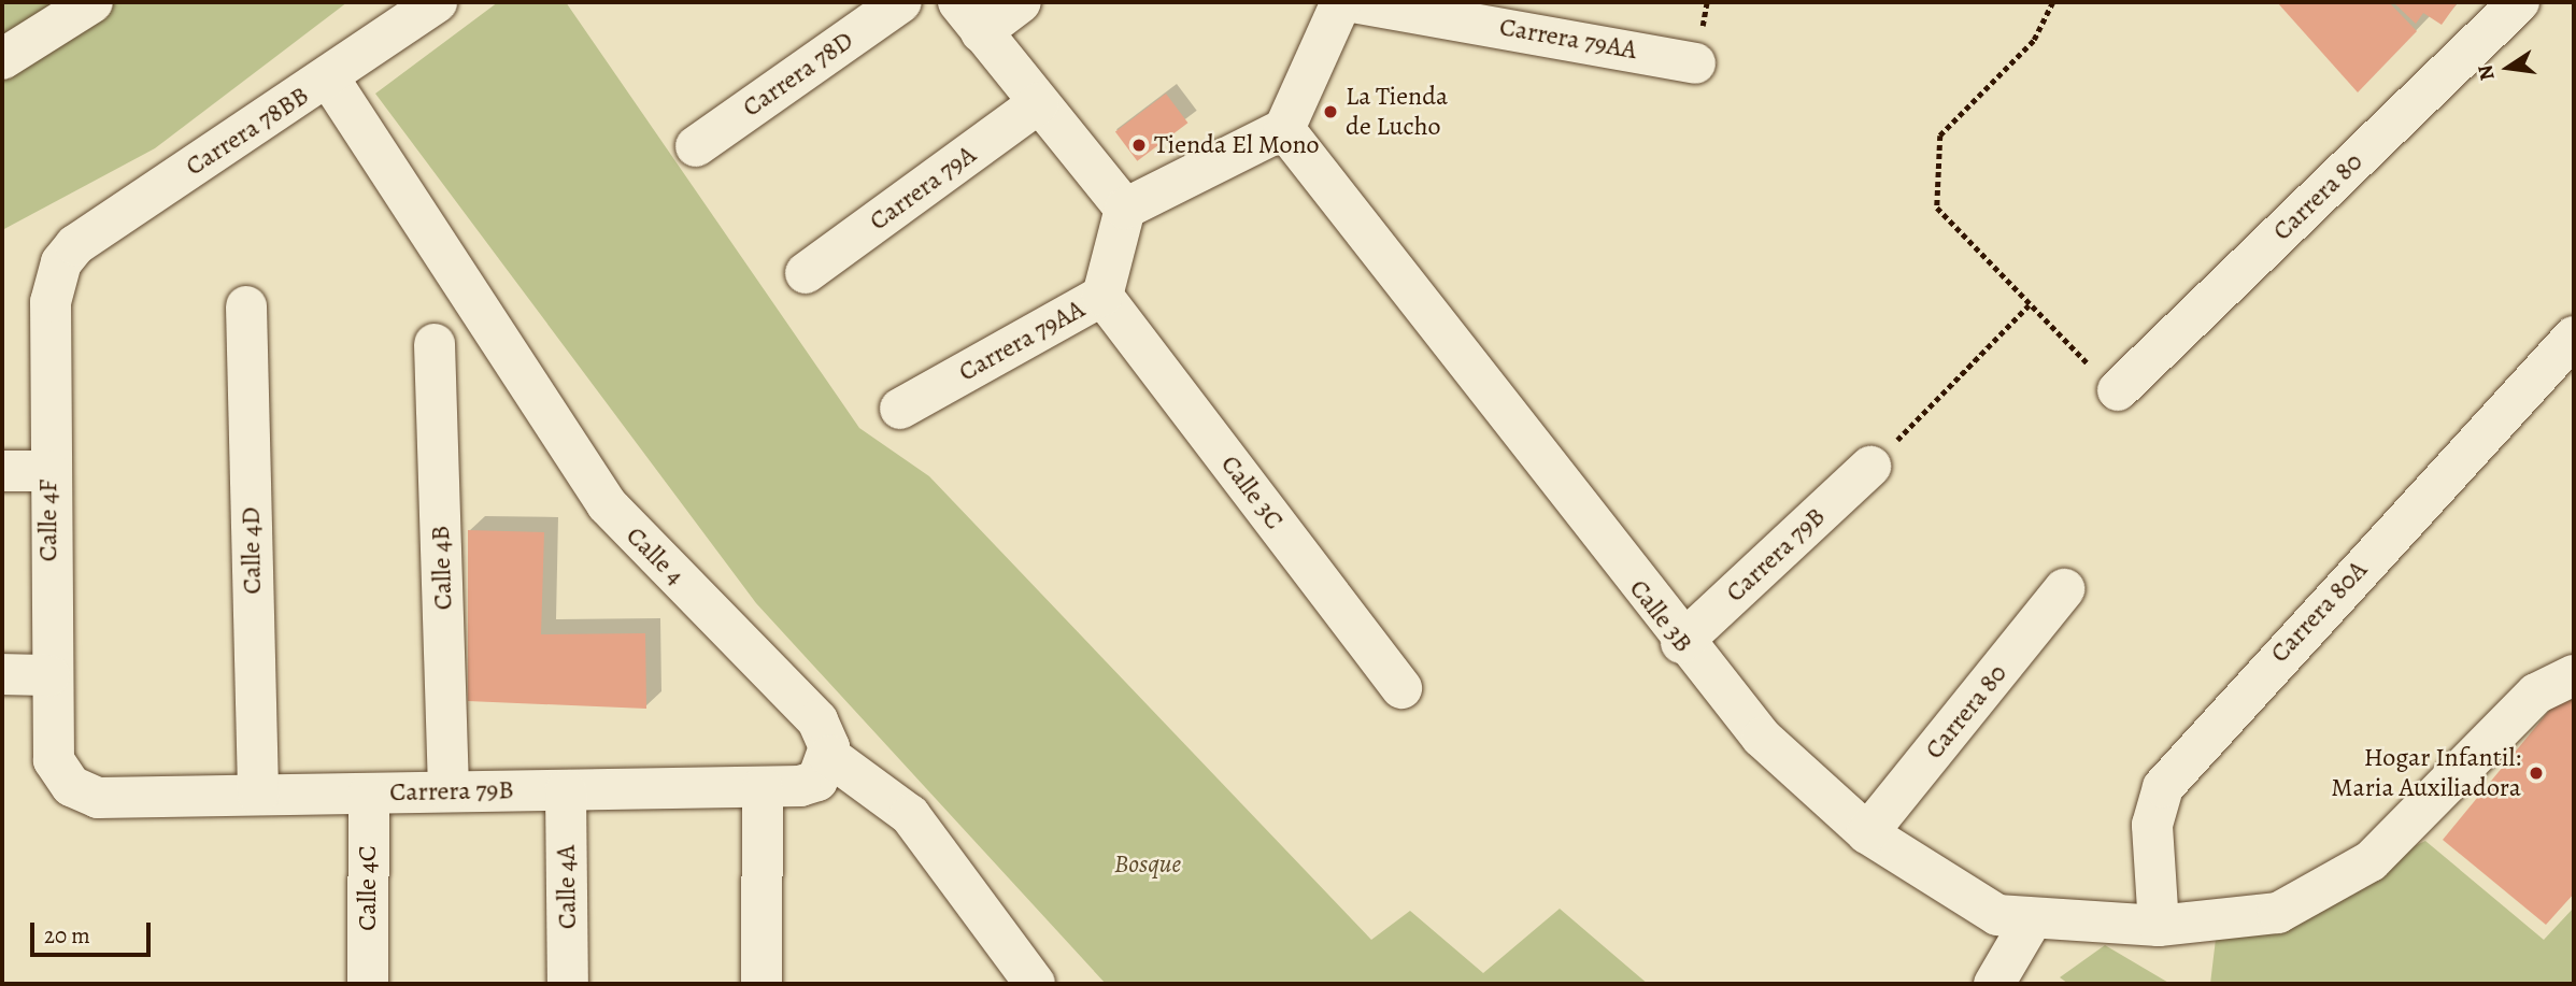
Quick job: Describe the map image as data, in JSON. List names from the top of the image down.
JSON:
{
  "streets": {
    "street": [
      "Carrera 79AA",
      "Carrera 78D",
      "Carrera 78BB",
      "Carrera 79A",
      "Carrera 80",
      "Calle 3C",
      "Calle 4F",
      "Calle 4D",
      "Carrera 79B",
      "Calle 4",
      "Calle 4B",
      "Carrera 80A",
      "Calle 3B",
      "Calle 4A",
      "Calle 4C"
    ]
  },
  "crossings": [
    ["Carrera 79AA", "Calle 3C"],
    ["Carrera 78BB", "Calle 4F"],
    ["Carrera 78BB", "Calle 4"],
    ["Carrera 80", "Calle 3B"],
    ["Calle 4F", "Carrera 79B"],
    ["Calle 4D", "Carrera 79B"],
    ["Carrera 79B", "Calle 4"],
    ["Carrera 79B", "Calle 4B"],
    ["Carrera 79B", "Calle 3B"],
    ["Carrera 79B", "Calle 4A"],
    ["Carrera 79B", "Calle 4C"],
    ["Carrera 80A", "Calle 3B"]
  ],
  "parks": ["Bosque"],
  "places": ["La Tienda de Lucho", "Tienda El Mono", "Hogar Infantil: Maria Auxiliadora"],
  "scale_bar": "20 m",
  "north": "left"
}
